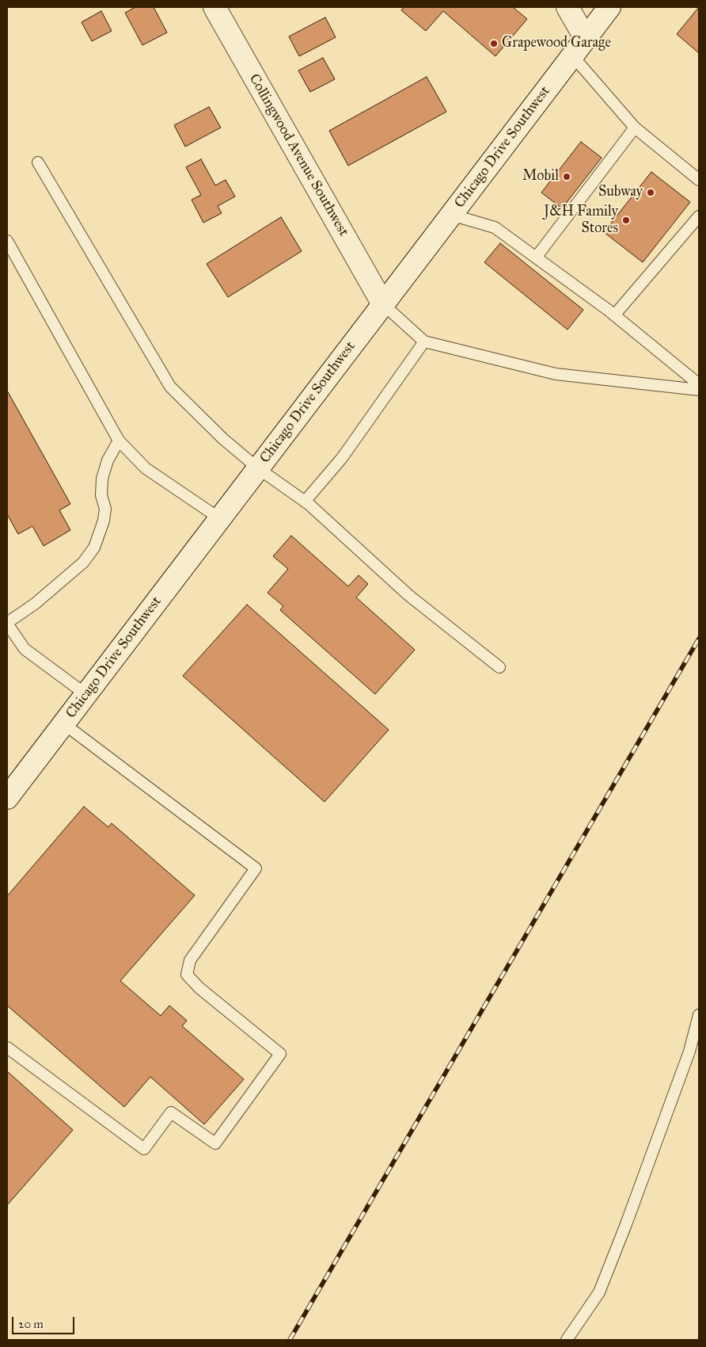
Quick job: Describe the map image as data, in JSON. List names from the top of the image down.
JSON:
{
  "streets": {
    "main road": ["Chicago Drive Southwest", "Collingwood Avenue Southwest"]
  },
  "crossings": [
    ["Chicago Drive Southwest", "Collingwood Avenue Southwest"]
  ],
  "places": [
    "Grapewood Garage",
    "Mobil",
    "Subway",
    "J&H Family Stores"
  ],
  "scale_bar": "20 m"
}
